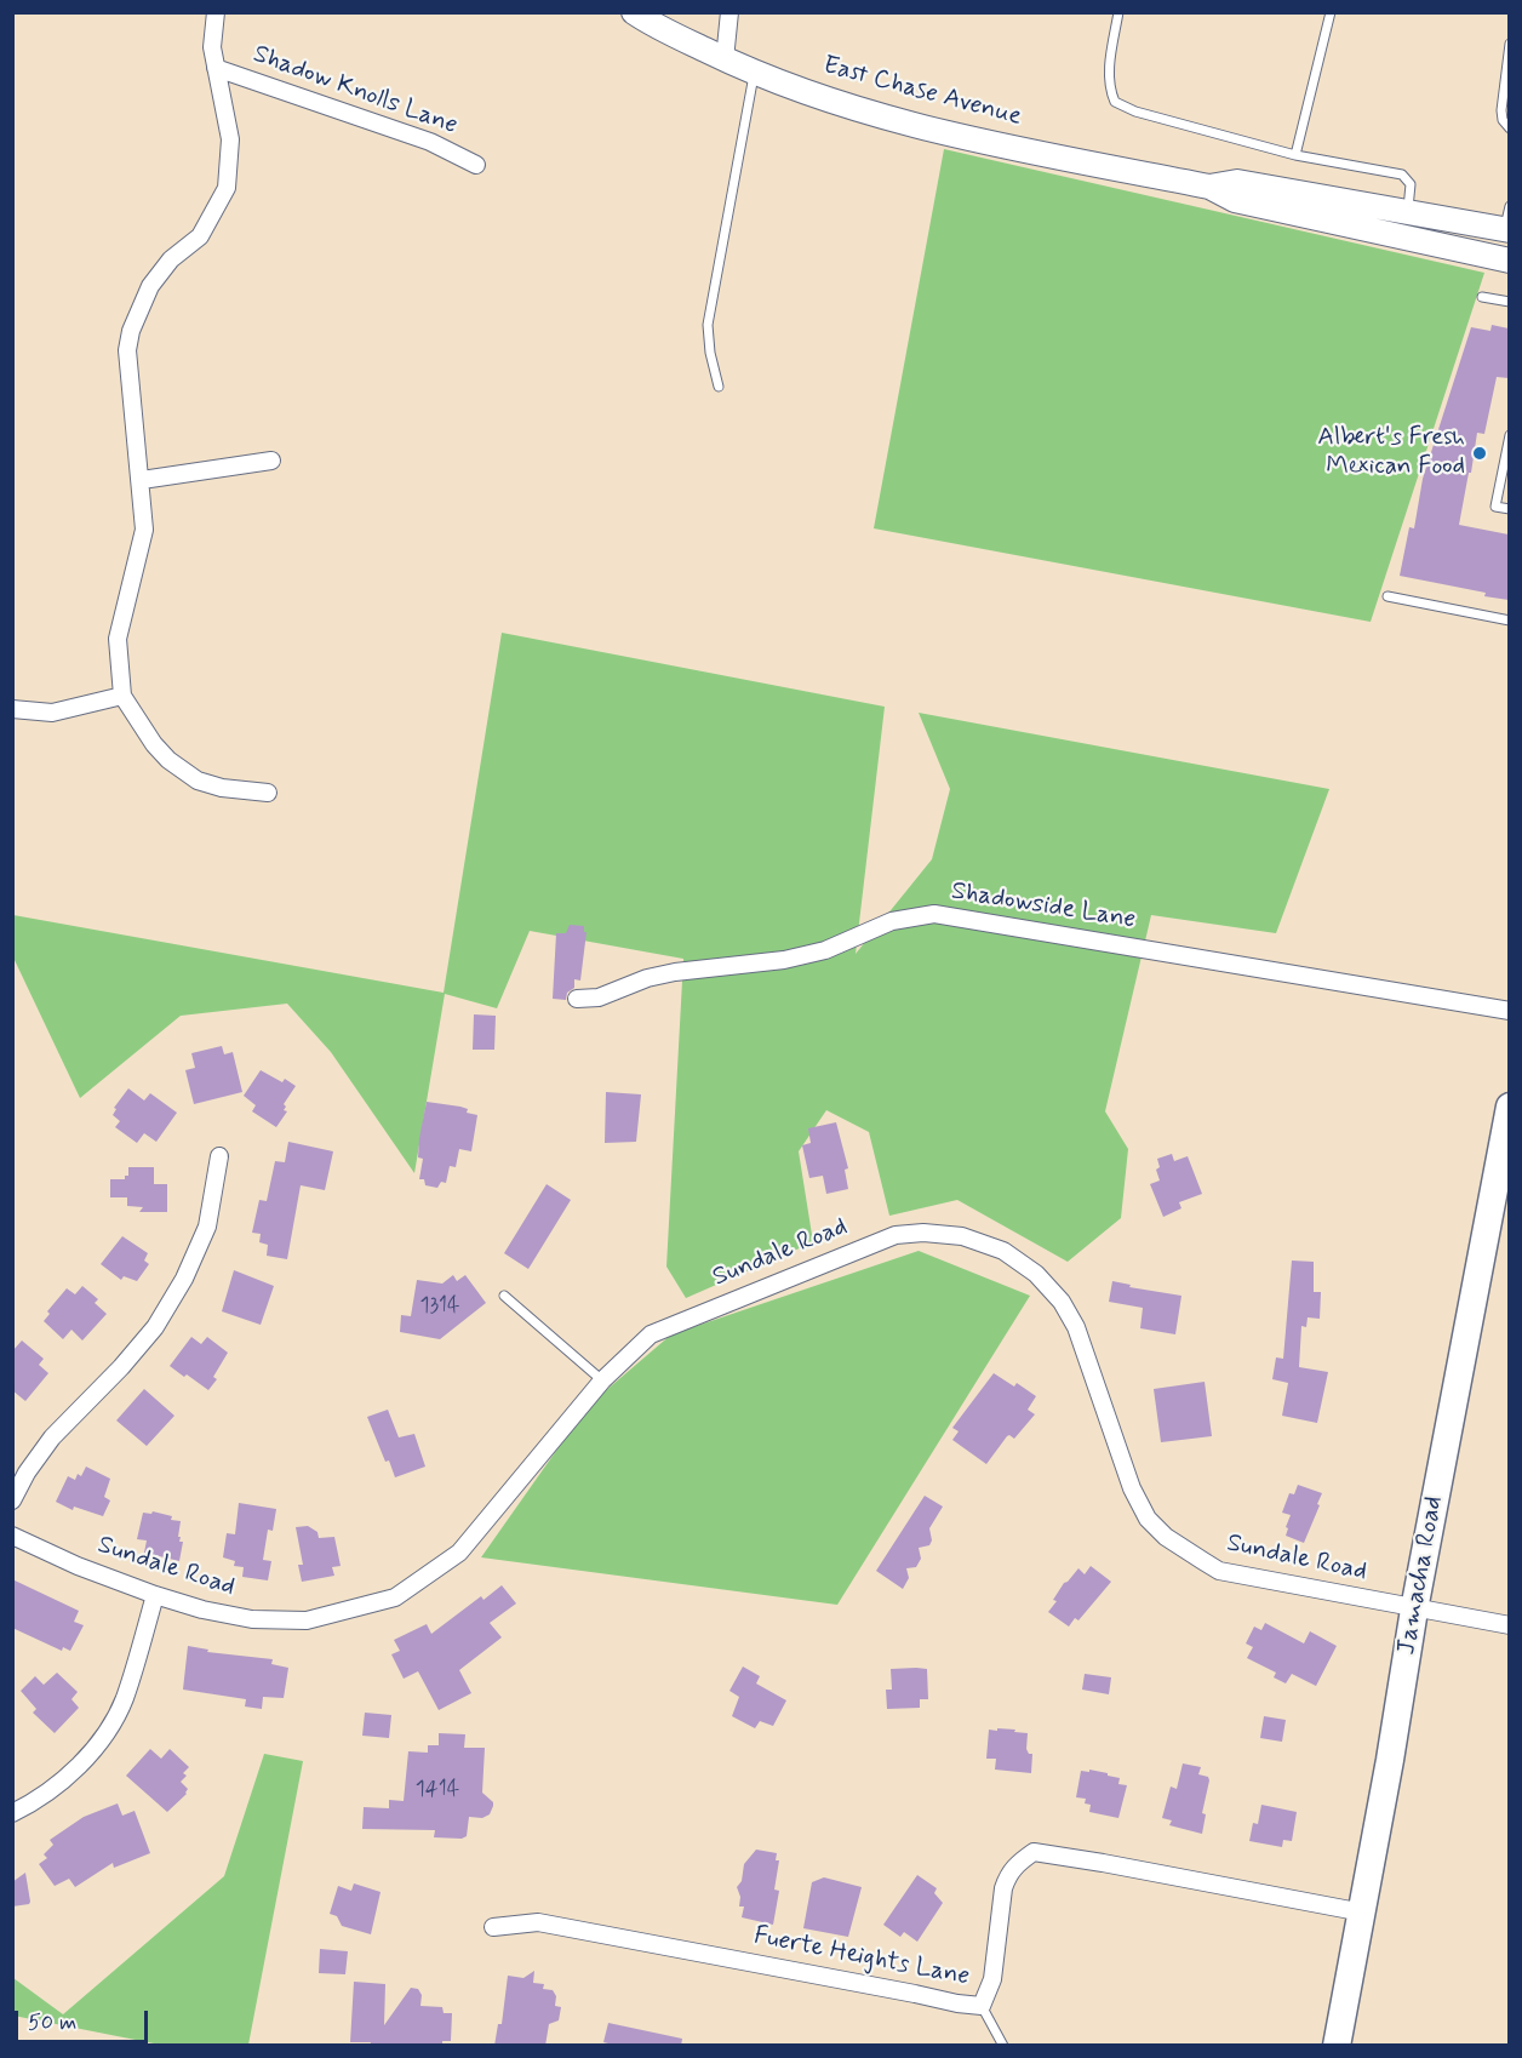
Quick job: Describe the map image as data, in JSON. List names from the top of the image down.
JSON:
{
  "streets": {
    "main road": ["East Chase Avenue", "Jamacha Road"],
    "street": [
      "Shadow Knolls Lane",
      "Shadowside Lane",
      "Sundale Road",
      "Fuerte Heights Lane"
    ]
  },
  "crossings": [
    ["Sundale Road", "Jamacha Road"],
    ["Jamacha Road", "Fuerte Heights Lane"]
  ],
  "places": ["Albert's Fresh Mexican Food"],
  "house_numbers": ["1314", "1414"],
  "scale_bar": "50 m"
}
